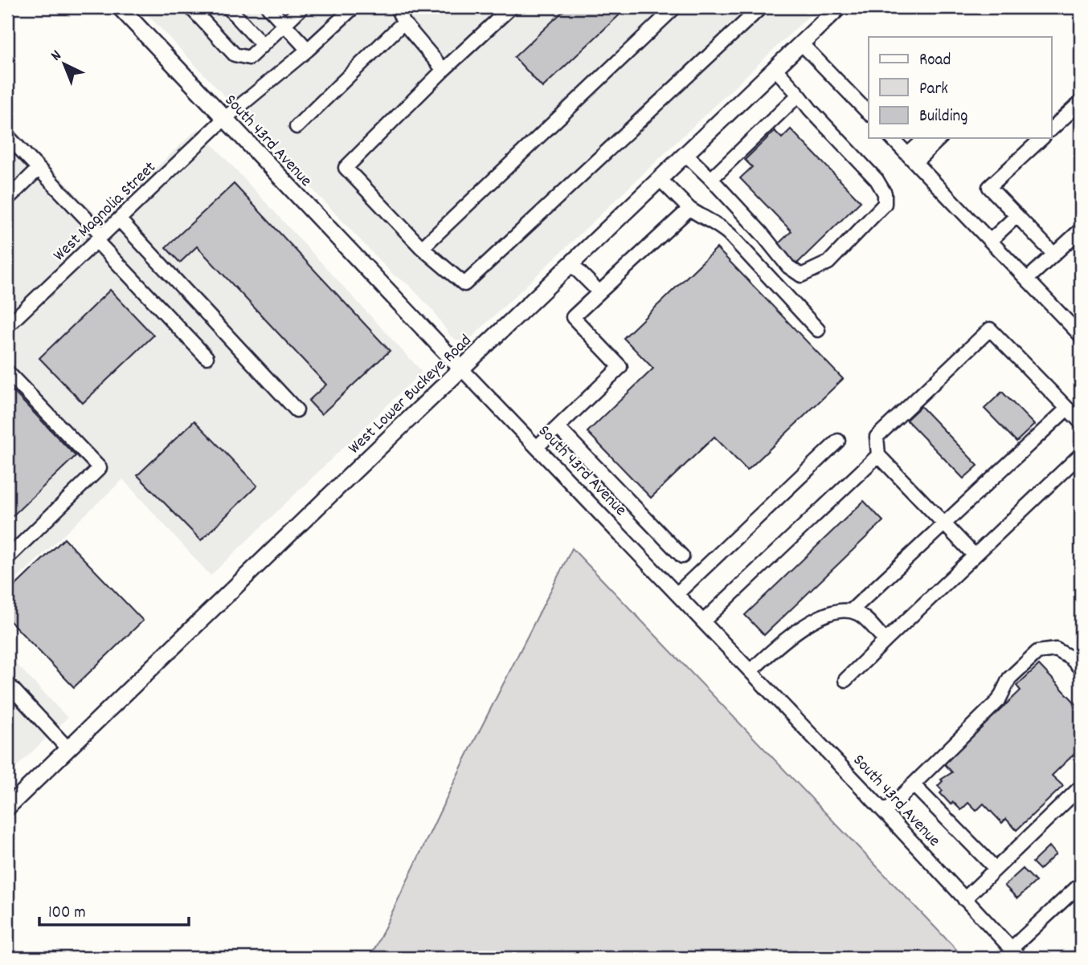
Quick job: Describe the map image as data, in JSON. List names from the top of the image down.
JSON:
{
  "streets": {
    "main road": ["South 43rd Avenue", "West Lower Buckeye Road"],
    "street": ["West Magnolia Street"]
  },
  "crossings": [
    ["South 43rd Avenue", "West Magnolia Street"],
    ["South 43rd Avenue", "West Lower Buckeye Road"]
  ],
  "legend": ["Road", "Park", "Building"],
  "scale_bar": "100 m",
  "north": "top left"
}
